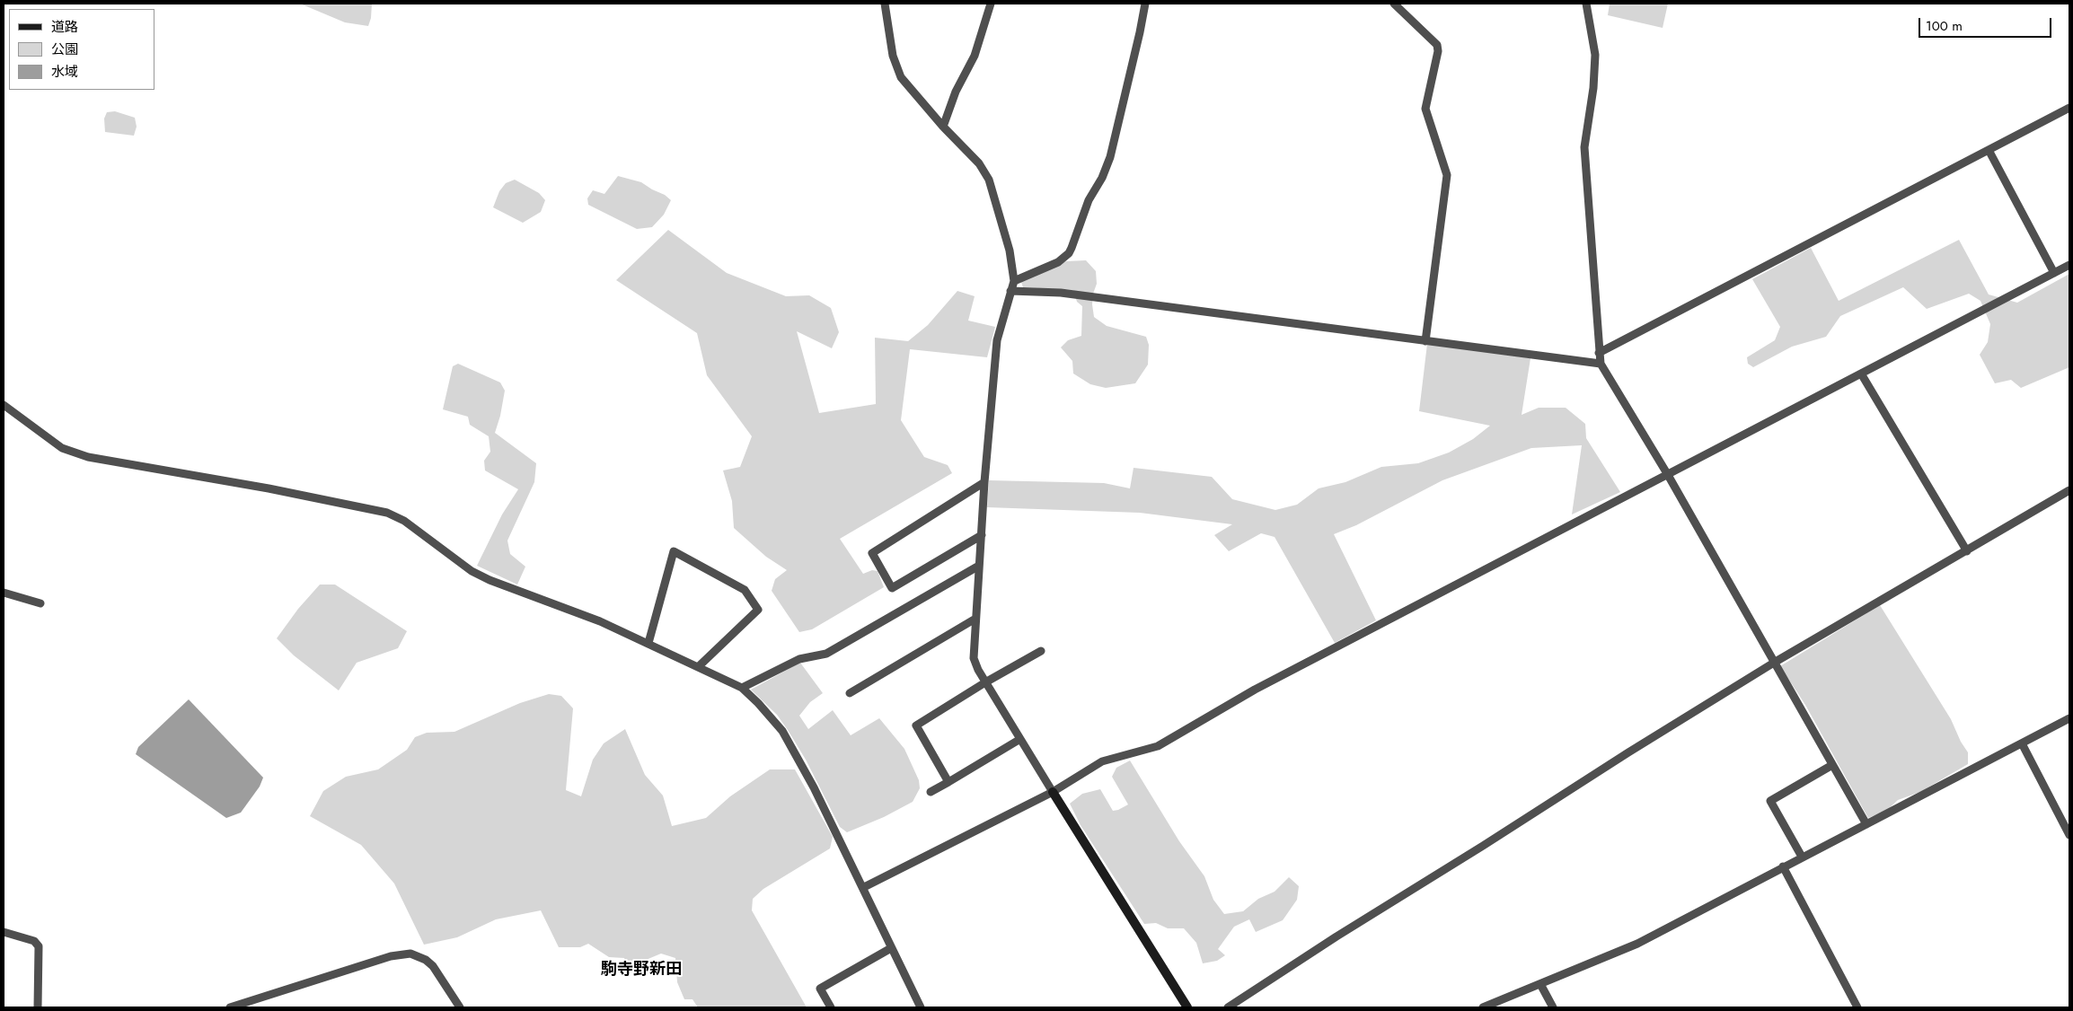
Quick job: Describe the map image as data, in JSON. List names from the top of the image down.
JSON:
{
  "districts": ["駒寺野新田"],
  "legend": ["道路", "公園", "水域"],
  "scale_bar": "100 m"
}
